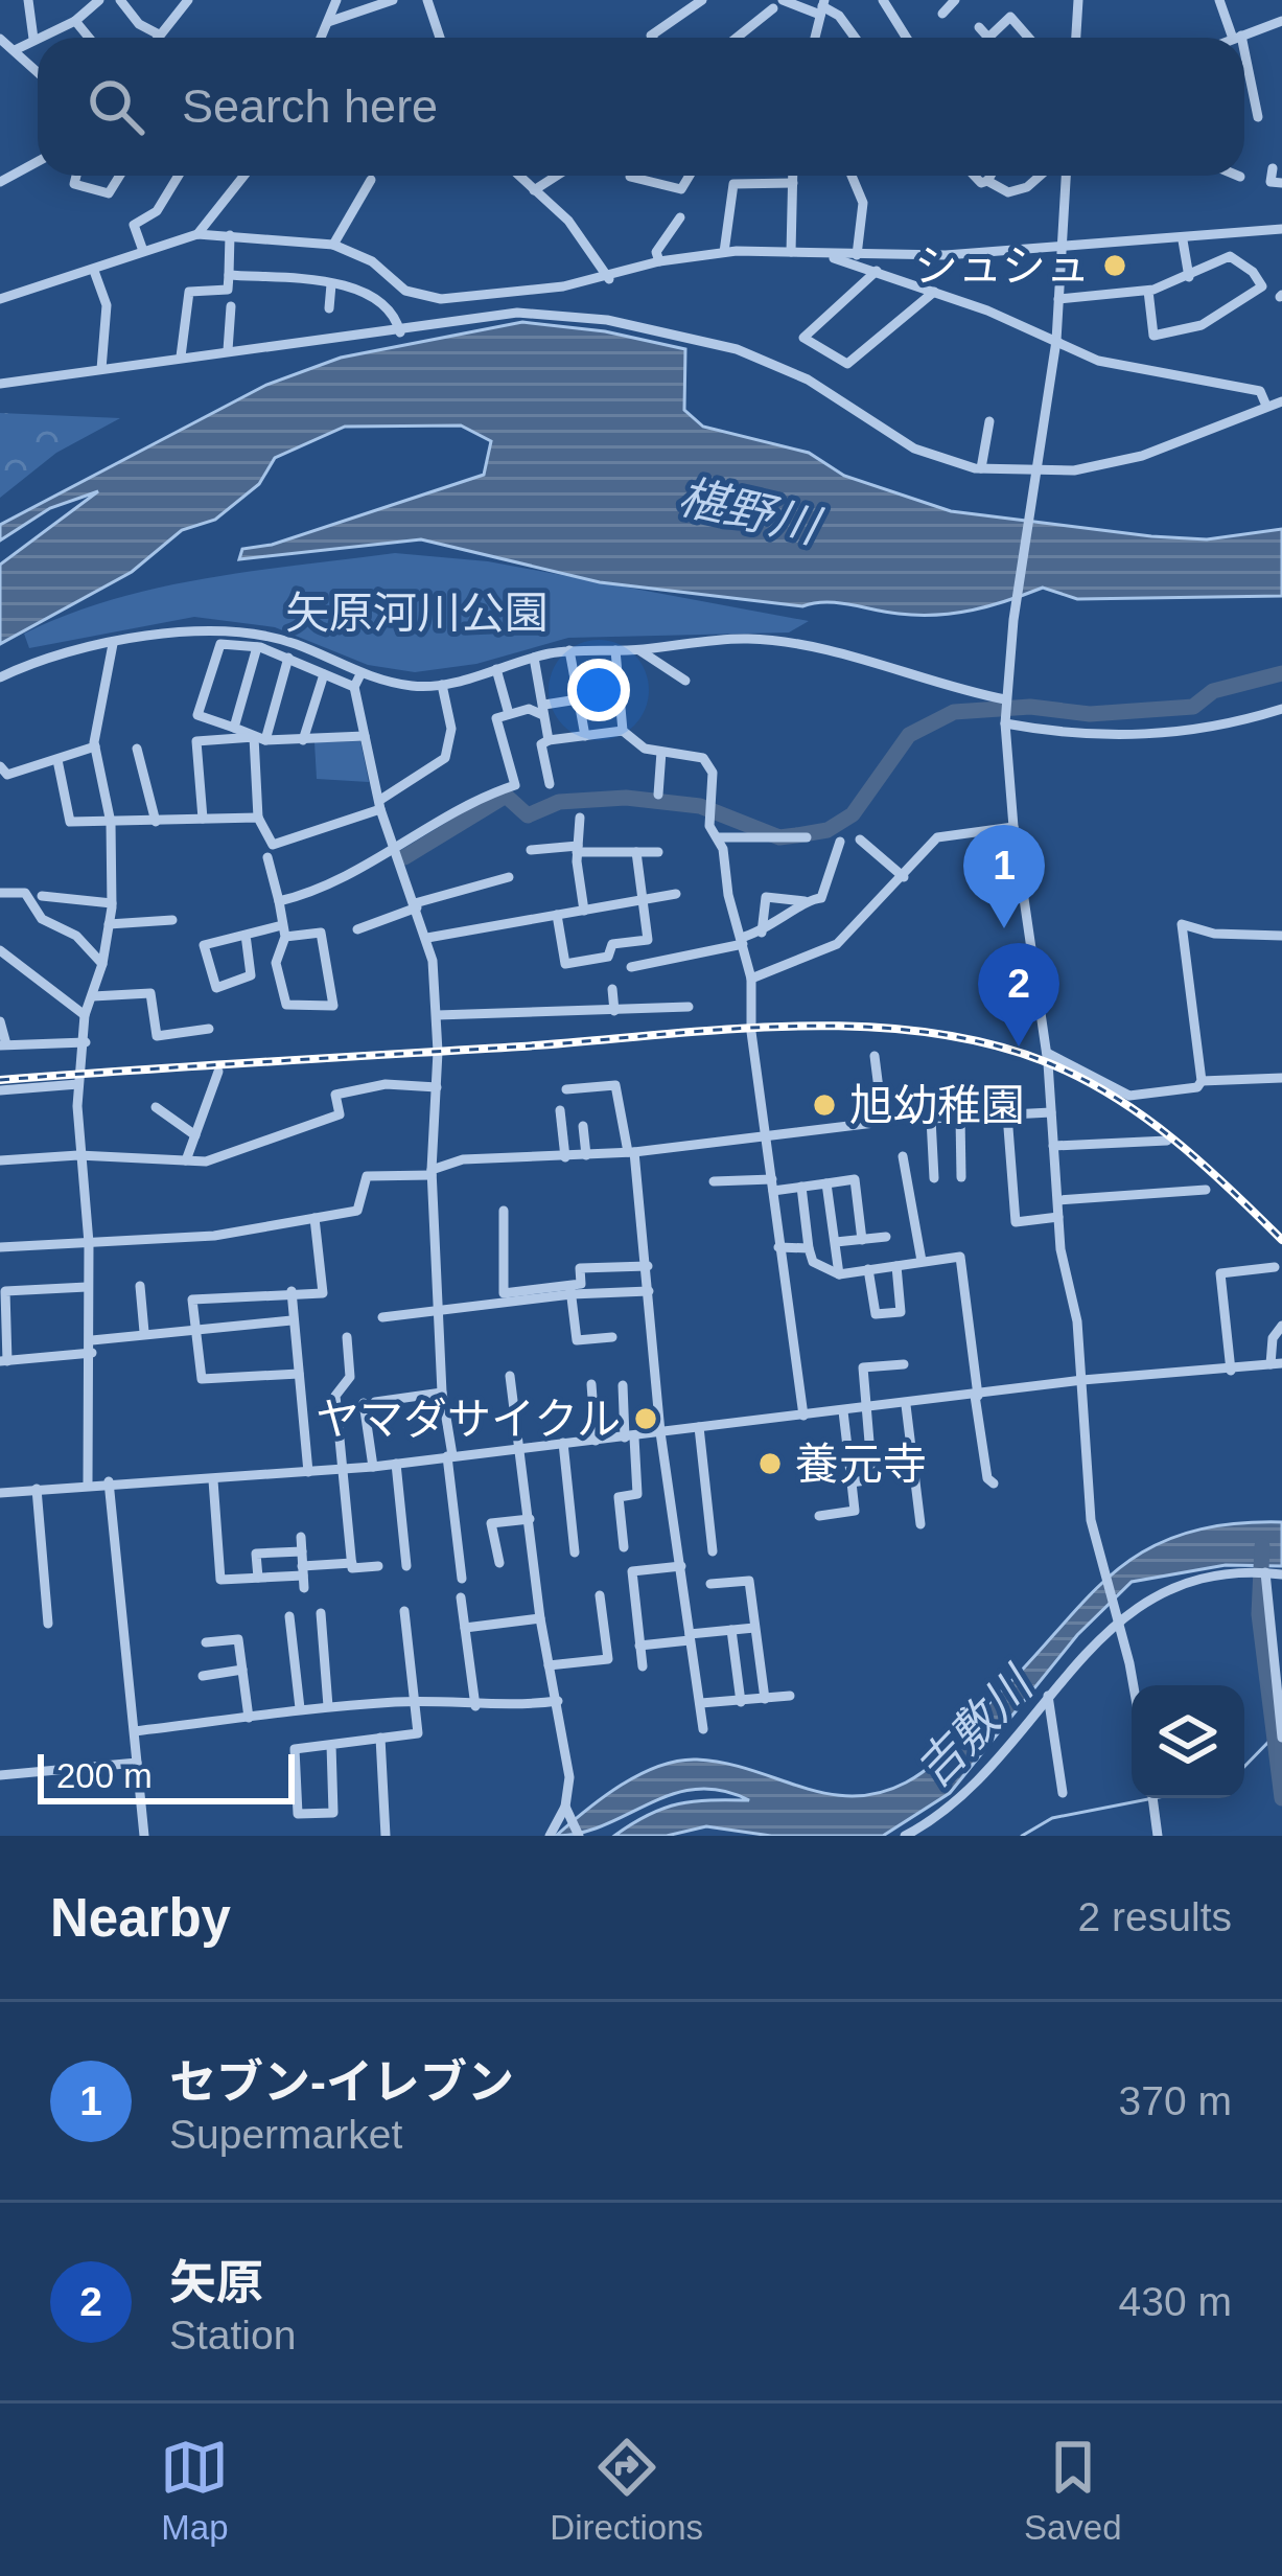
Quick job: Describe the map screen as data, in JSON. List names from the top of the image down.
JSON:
{
  "water": ["椹野川", "吉敷川"],
  "parks": ["矢原河川公園"],
  "places": [
    "シュシュ",
    "旭幼稚園",
    "ヤマダサイクル",
    "養元寺"
  ],
  "scale_bar": "200 m",
  "page": {
    "search": "Search here",
    "pins": ["1", "2"],
    "scale": "200 m",
    "heading": ["Nearby", "2 results"],
    "list": [
      {
        "mark": "1",
        "name": "セブン-イレブン",
        "note": "Supermarket",
        "value": "370 m"
      },
      {
        "mark": "2",
        "name": "矢原",
        "note": "Station",
        "value": "430 m"
      }
    ],
    "nav": ["Map", "Directions", "Saved"]
  }
}
